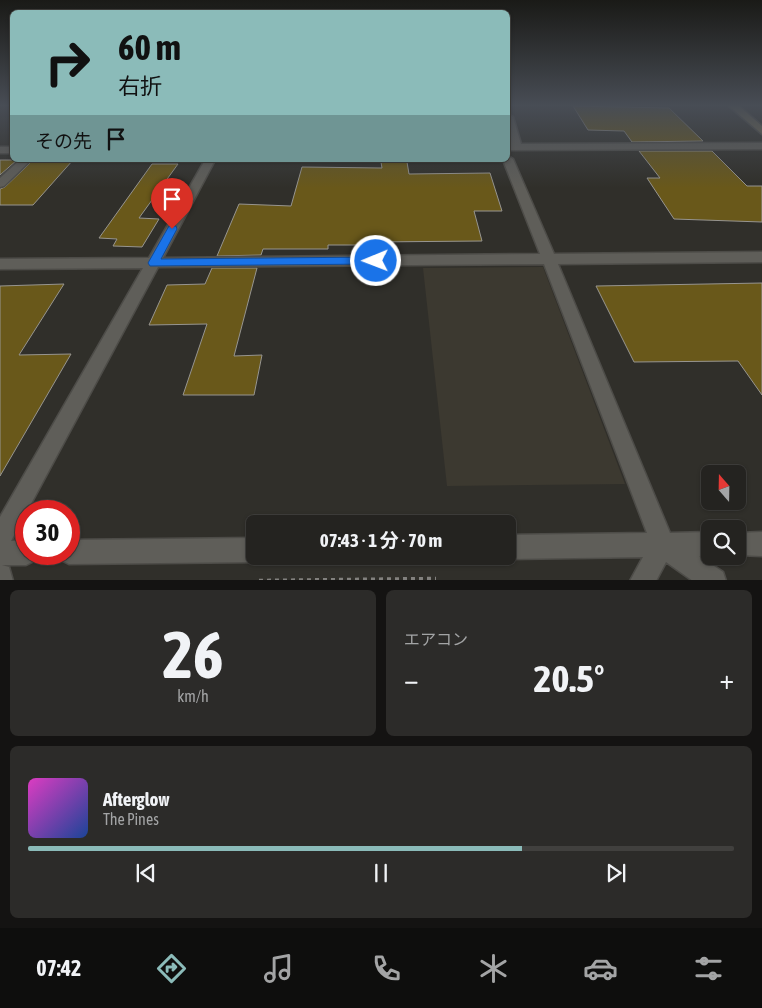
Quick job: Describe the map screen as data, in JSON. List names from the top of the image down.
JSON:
{
  "north": "top",
  "page": {
    "turn": ["60 m", "右折"],
    "then": "その先",
    "limit": "30",
    "trip": "07:43 · 1 分 · 70 m",
    "tile": [
      ["26", "km/h"],
      "エアコン"
    ],
    "heat": ["−", "20.5°", "+"],
    "song": ["Afterglow", "The Pines"],
    "tabs": "07:42"
  }
}
